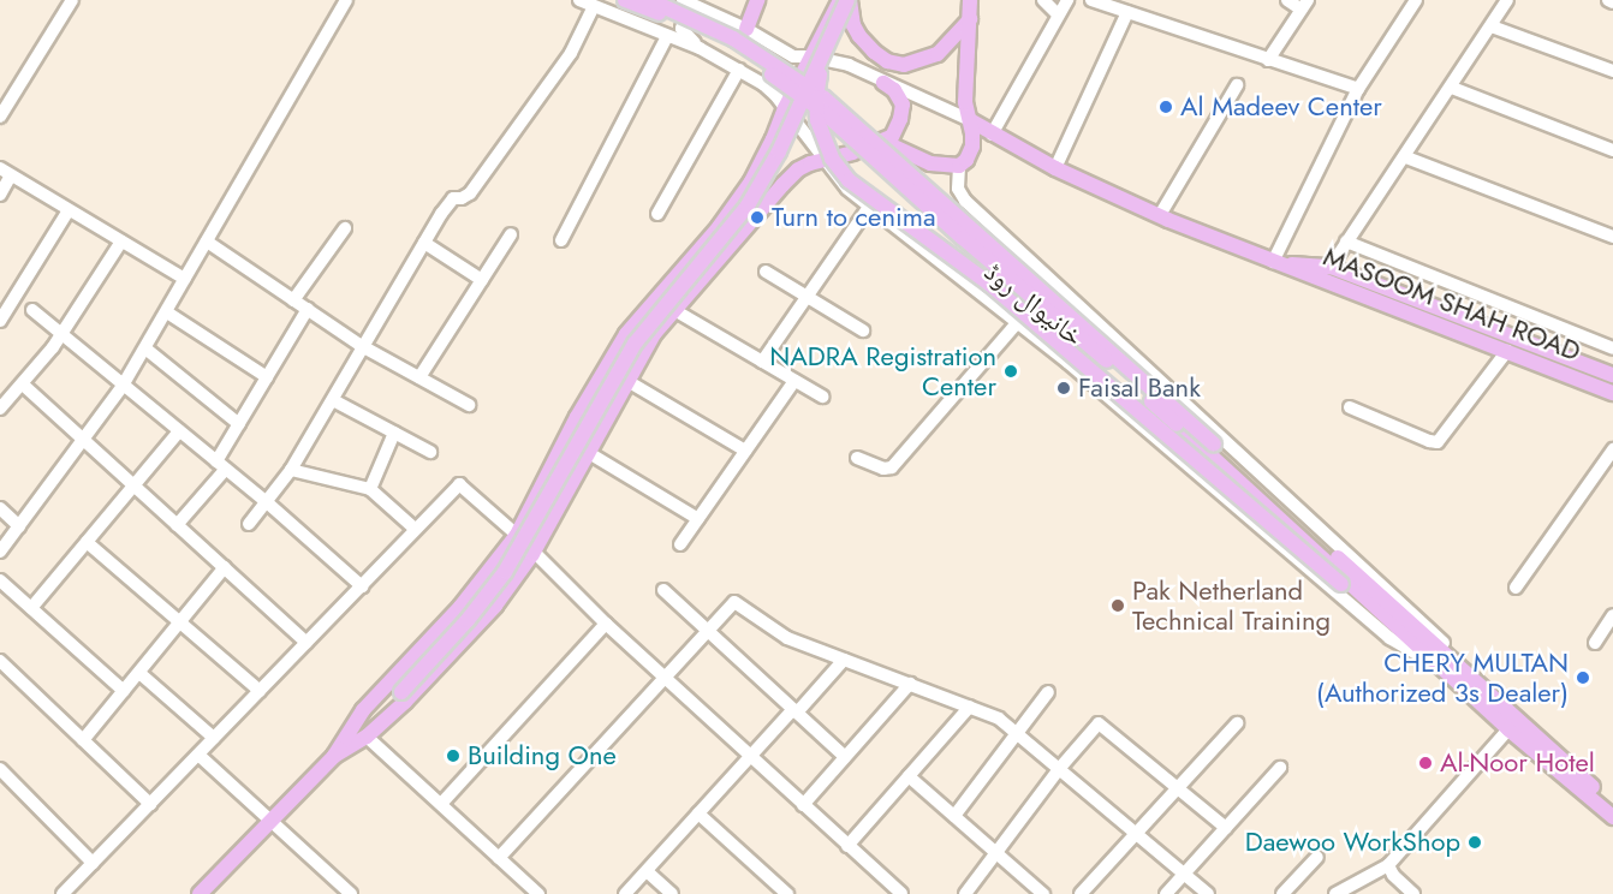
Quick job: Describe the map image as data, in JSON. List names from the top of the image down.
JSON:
{
  "streets": {
    "main road": ["خانیوال روڈ", "MASOOM SHAH ROAD"]
  },
  "places": [
    "Al Madeev Center",
    "Turn to cenima",
    "NADRA Registration Center",
    "Faisal Bank",
    "Pak Netherland Technical Training",
    "CHERY MULTAN (Authorized 3s Dealer)",
    "Building One",
    "Al-Noor Hotel",
    "Daewoo WorkShop"
  ]
}
